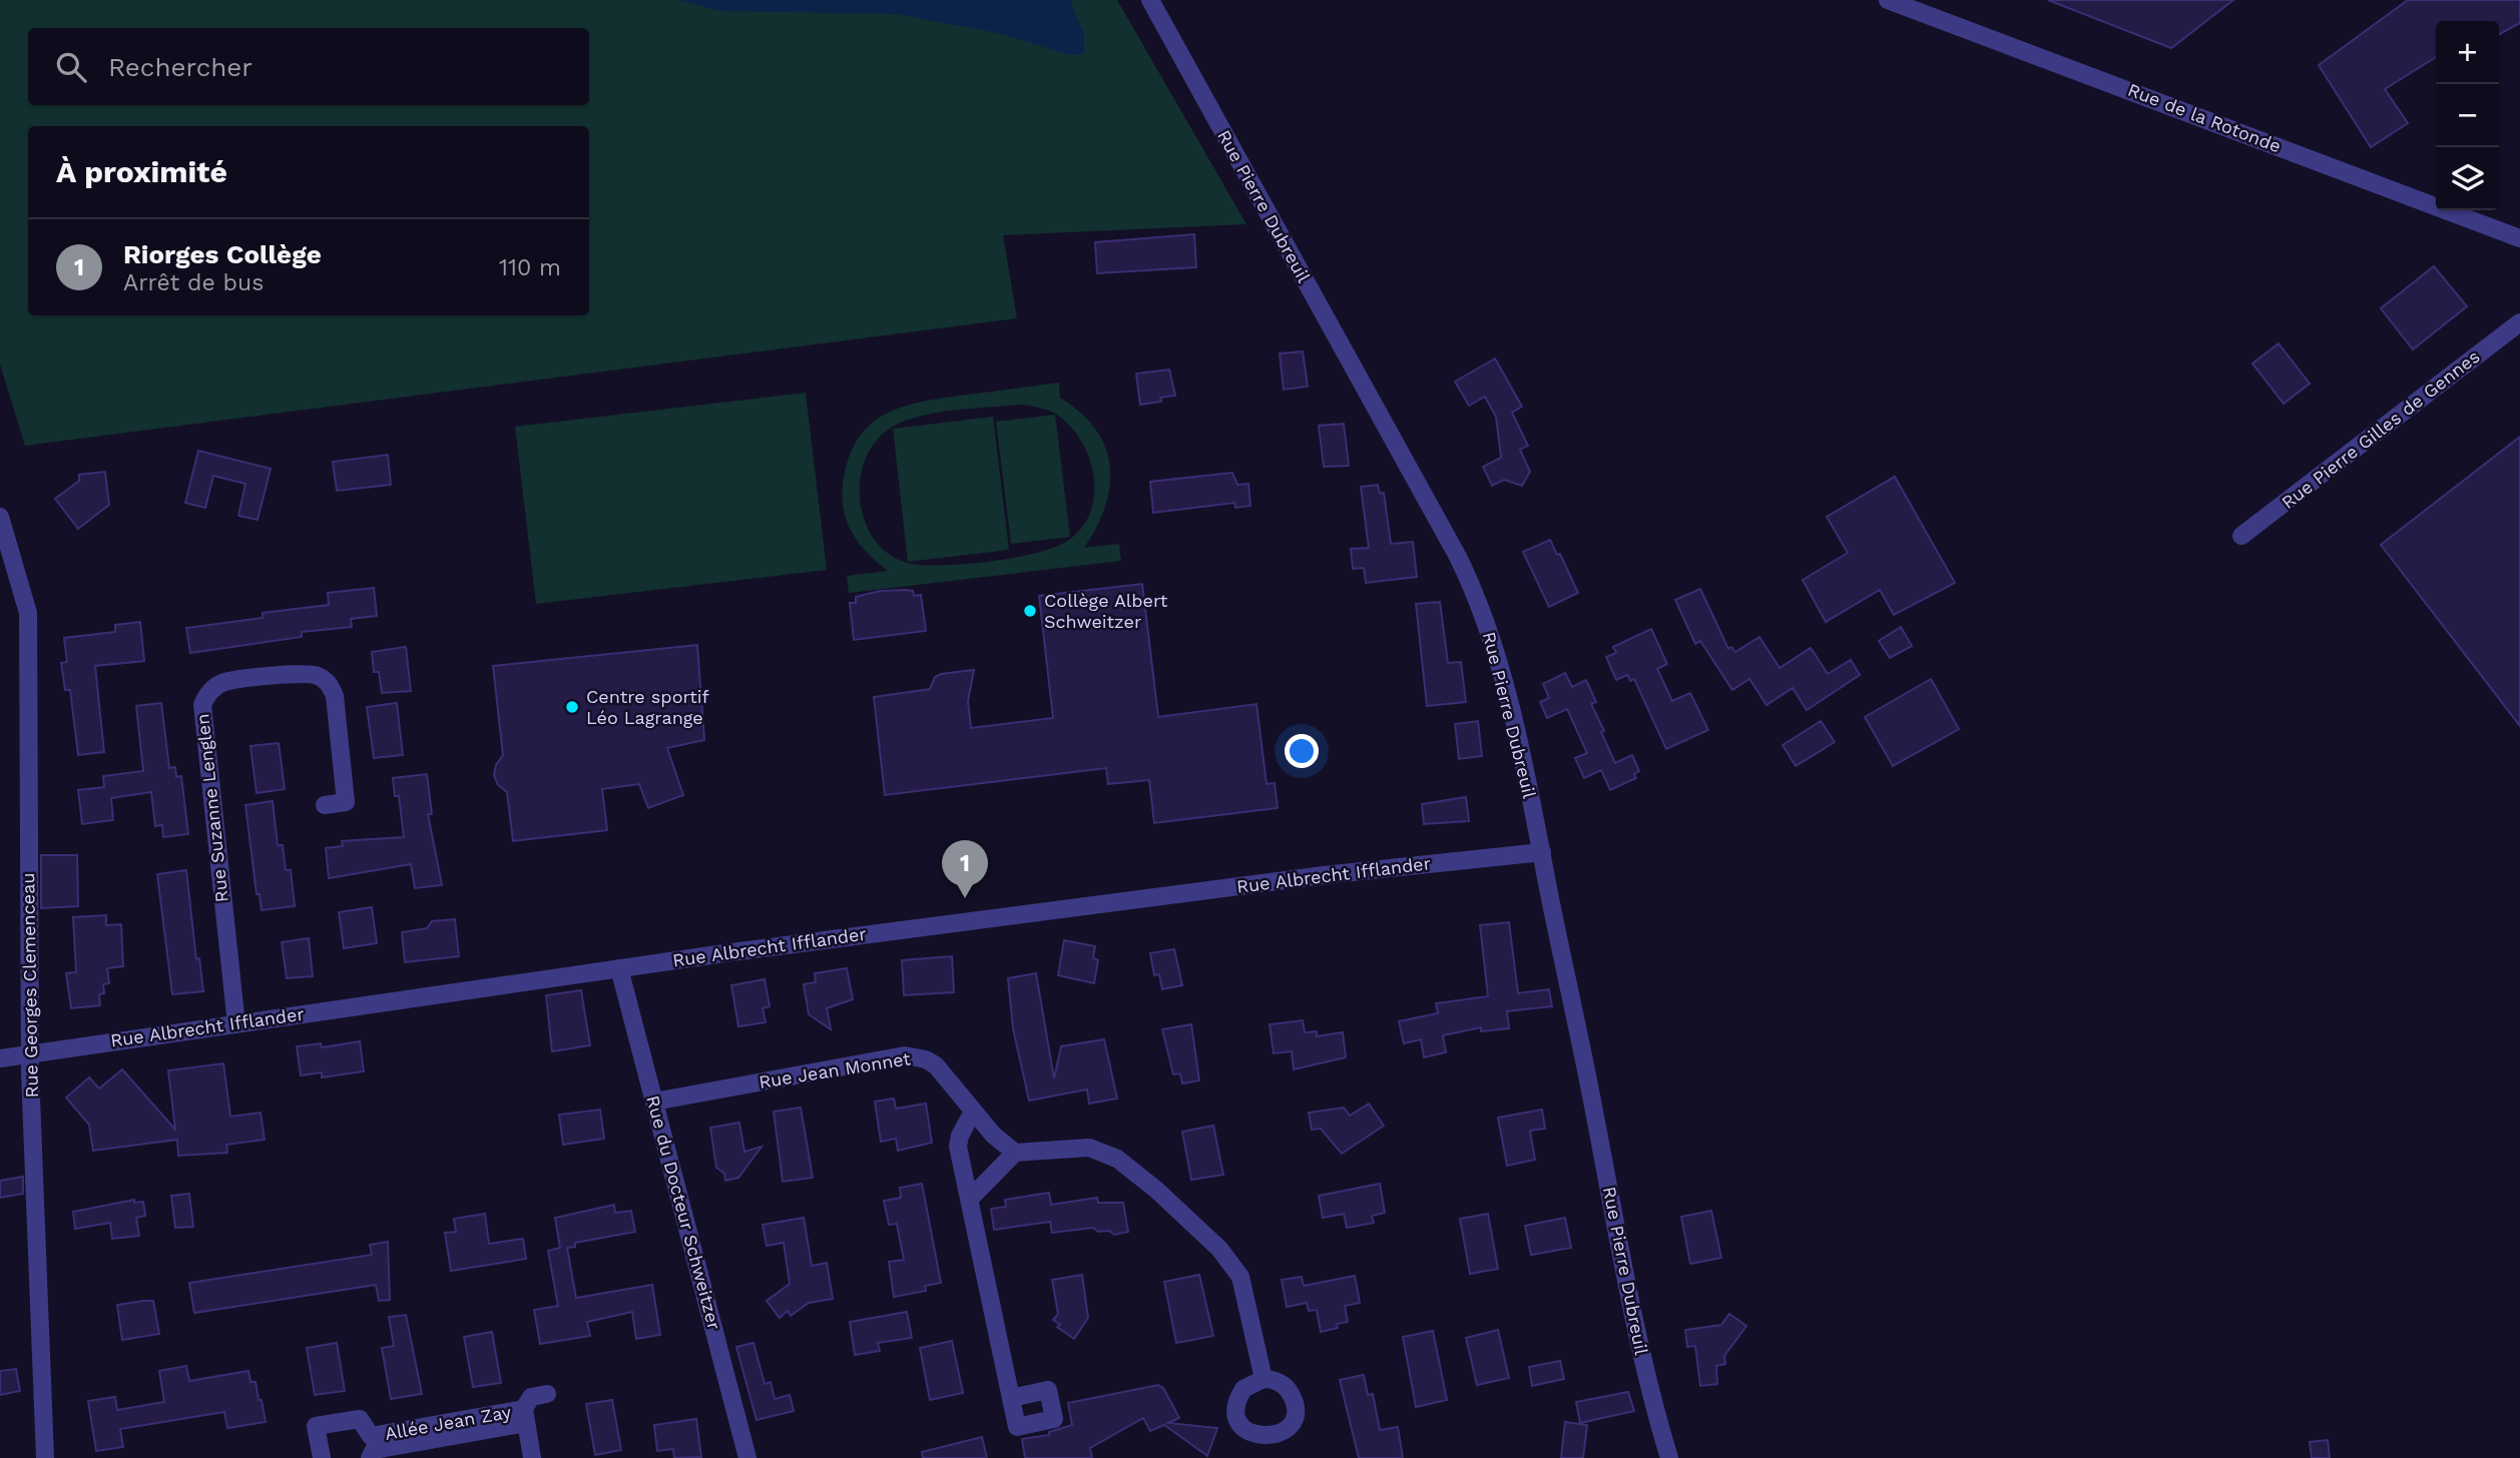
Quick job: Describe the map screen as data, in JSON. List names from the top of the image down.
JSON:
{
  "streets": {
    "street": [
      "Rue de la Rotonde",
      "Rue Pierre Dubreuil",
      "Rue Pierre Gilles de Gennes",
      "Rue Suzanne Lenglen",
      "Rue Albrecht Ifflander",
      "Rue Georges Clemenceau",
      "Rue Jean Monnet",
      "Rue du Docteur Schweitzer",
      "Allée Jean Zay"
    ]
  },
  "crossings": [
    ["Rue Pierre Dubreuil", "Rue Albrecht Ifflander"],
    ["Rue Suzanne Lenglen", "Rue Albrecht Ifflander"],
    ["Rue Albrecht Ifflander", "Rue Georges Clemenceau"],
    ["Rue Albrecht Ifflander", "Rue du Docteur Schweitzer"],
    ["Rue Jean Monnet", "Rue du Docteur Schweitzer"]
  ],
  "places": ["Collège Albert Schweitzer", "Centre sportif Léo Lagrange"],
  "page": {
    "map_buttons": ["+", "−"],
    "search": "Rechercher",
    "heading": "À proximité",
    "list": [
      {
        "mark": "1",
        "name": "Riorges Collège",
        "note": "Arrêt de bus",
        "value": "110 m"
      }
    ],
    "pins": "1"
  }
}
